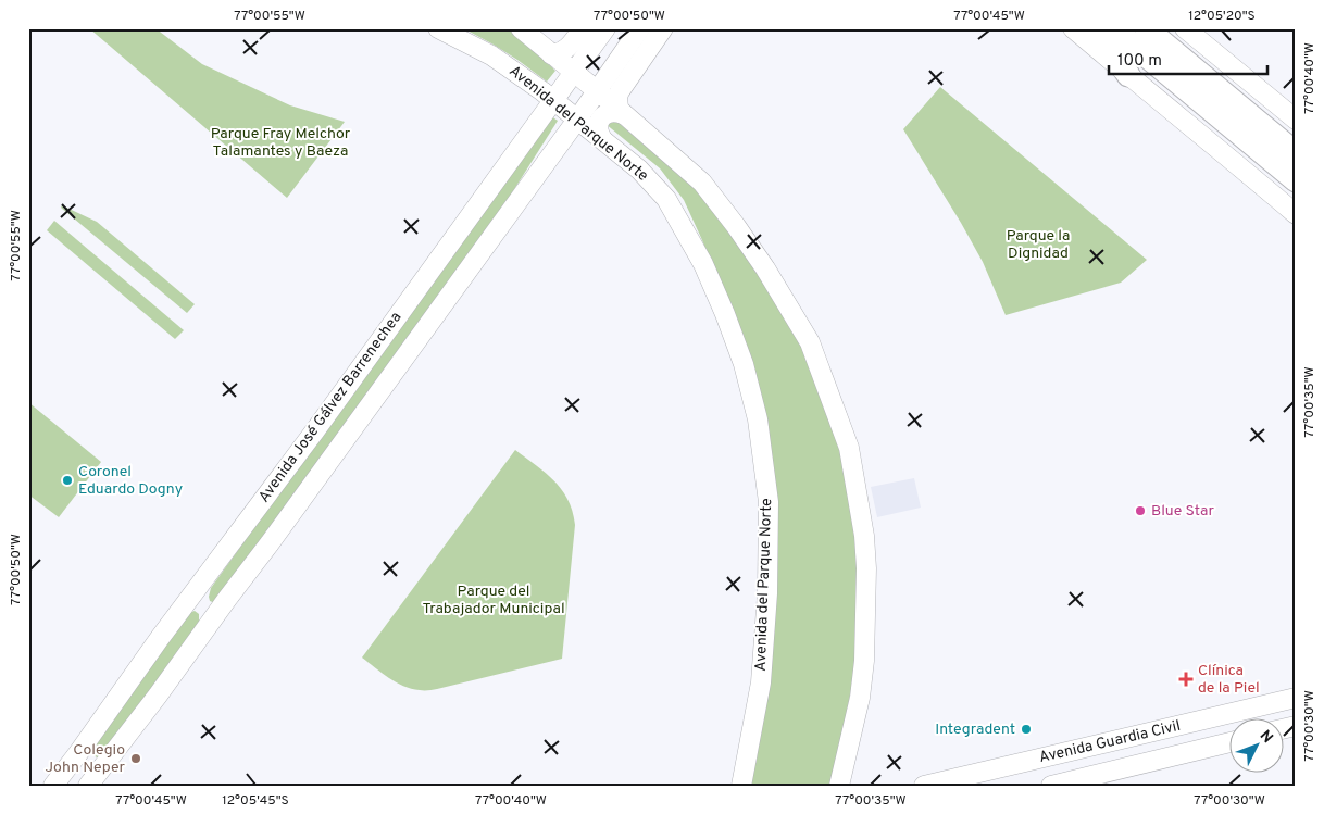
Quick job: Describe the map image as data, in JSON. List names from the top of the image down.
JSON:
{
  "streets": {
    "main road": ["Avenida del Parque Norte", "Avenida José Gálvez Barrenechea", "Avenida Guardia Civil"]
  },
  "crossings": [
    ["Avenida del Parque Norte", "Avenida José Gálvez Barrenechea"]
  ],
  "parks": ["Parque Fray Melchor Talamantes y Baeza", "Parque la Dignidad", "Parque del Trabajador Municipal"],
  "places": {
    "other": [
      "Coronel Eduardo Dogny",
      "Blue Star",
      "Integradent",
      "Colegio John Neper"
    ],
    "health": ["Clínica de la Piel"]
  },
  "scale_bar": "100 m",
  "north": "top right",
  "coordinates": [
    "77°00'55\"W",
    "77°00'50\"W",
    "77°00'45\"W",
    "12°05'20\"S",
    "77°00'40\"W",
    "77°00'35\"W",
    "77°00'30\"W",
    "12°05'45\"S"
  ]
}
